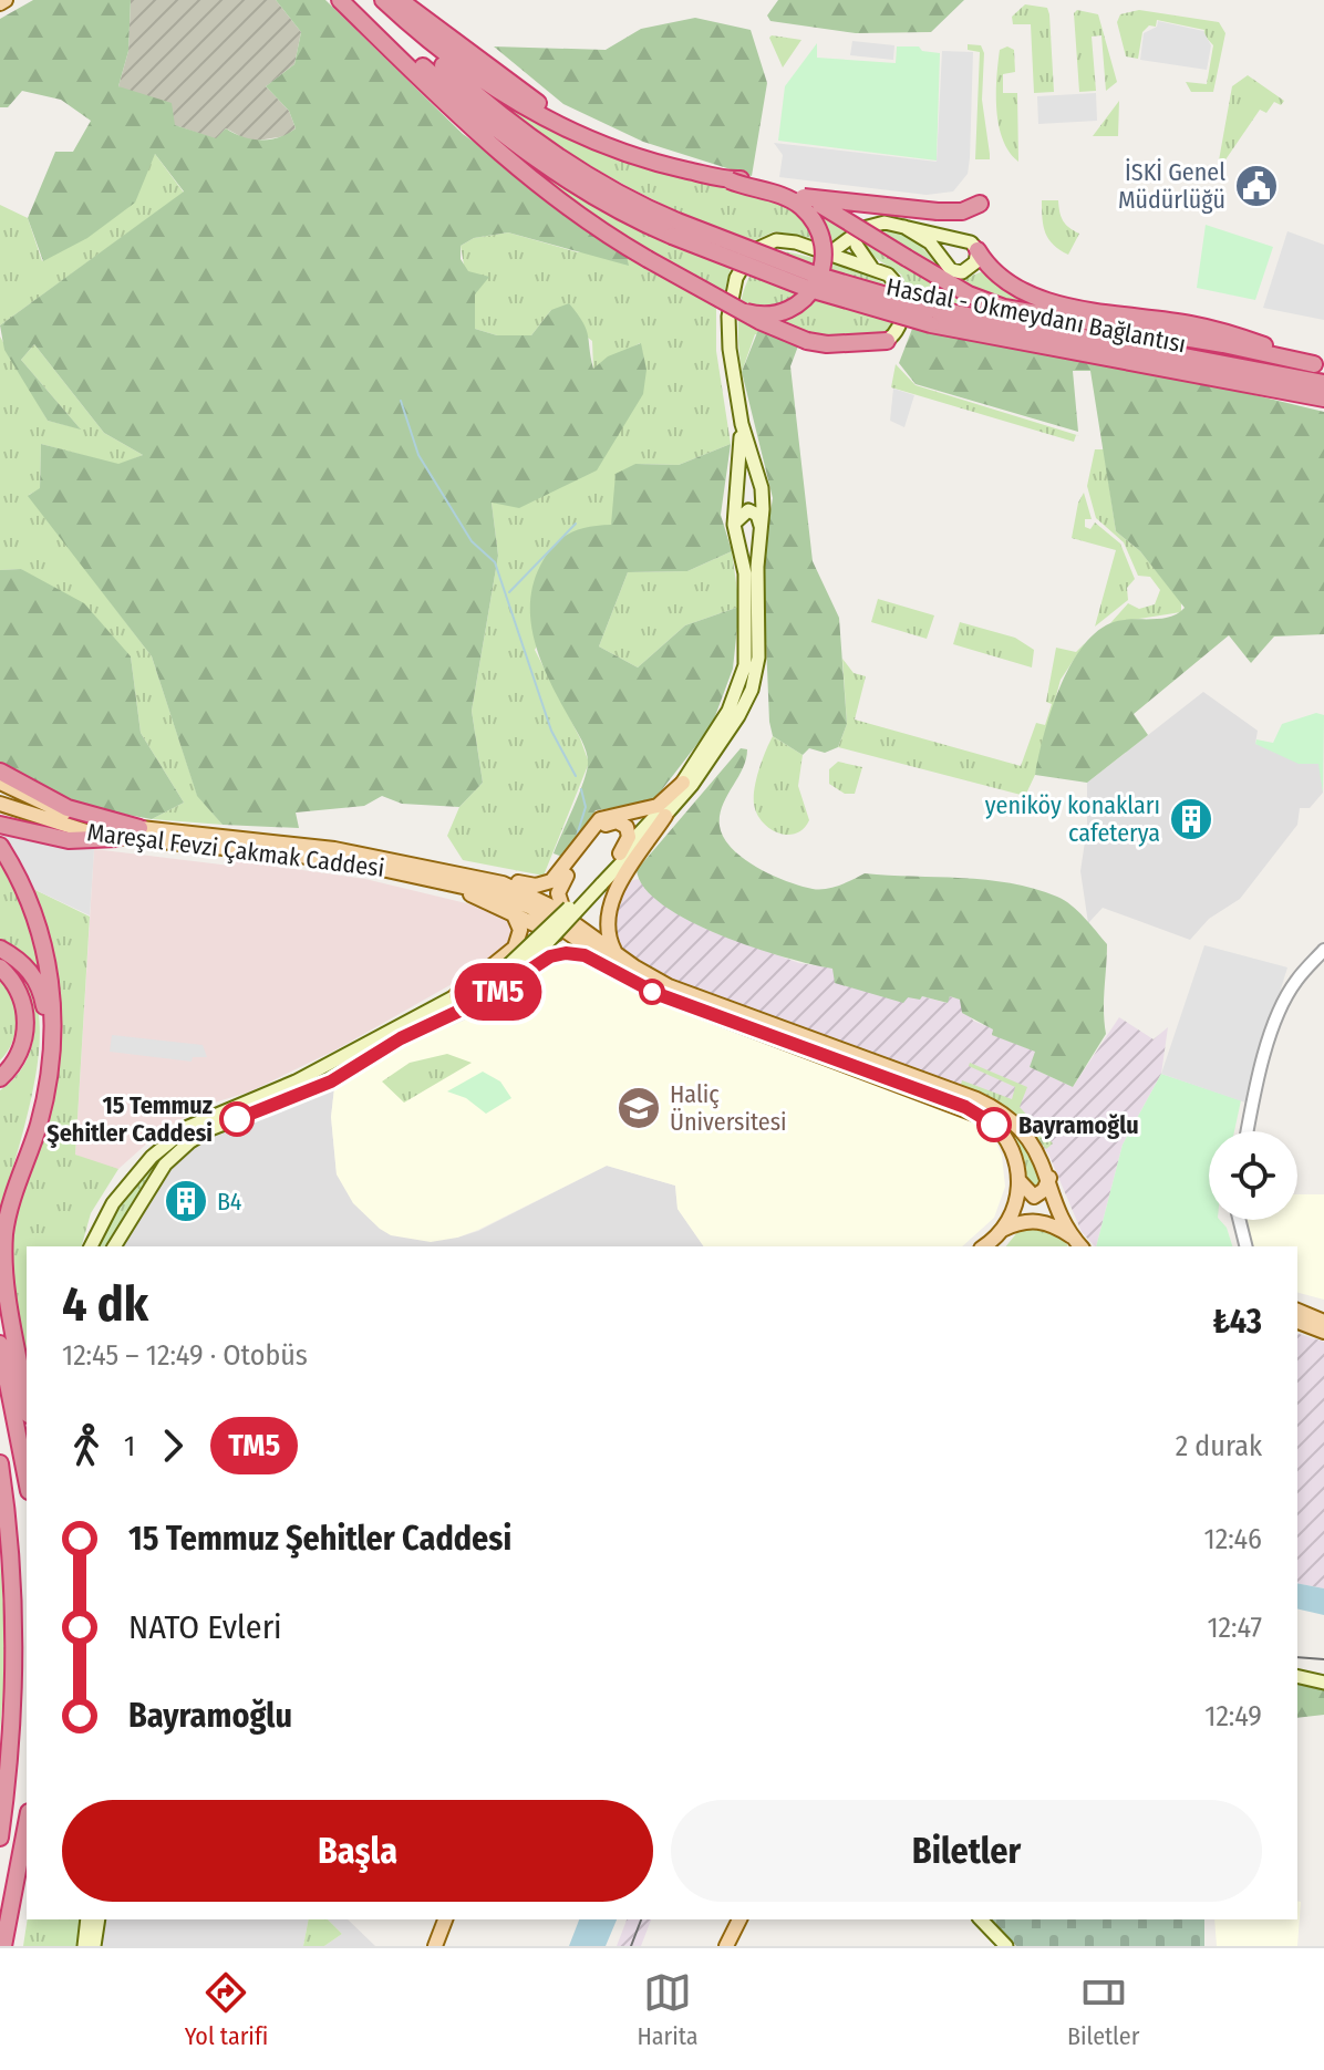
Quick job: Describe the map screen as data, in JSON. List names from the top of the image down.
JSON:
{
  "streets": {
    "highway": ["Hasdal - Okmeydanı Bağlantısı"],
    "main road": ["Mareşal Fevzi Çakmak Caddesi"]
  },
  "places": {
    "public building": ["İSKİ Genel Müdürlüğü"],
    "building": ["yeniköy konakları cafeterya", "B4"],
    "school or university": ["Haliç Üniversitesi"],
    "other": ["15 Temmuz Şehitler Caddesi", "Bayramoğlu"]
  },
  "lines": ["bus line TM5"],
  "page": {
    "on_map": "TM5",
    "heading": ["4 dk", "12:45 – 12:49 · Otobüs", "₺43"],
    "legs": ["1", "TM5", "2 durak"],
    "list": [
      {
        "name": "15 Temmuz Şehitler Caddesi",
        "value": "12:46"
      },
      {
        "name": "NATO Evleri",
        "value": "12:47"
      },
      {
        "name": "Bayramoğlu",
        "value": "12:49"
      }
    ],
    "buttons": ["Başla", "Biletler"],
    "tabs": ["Yol tarifi", "Harita", "Biletler"]
  }
}
